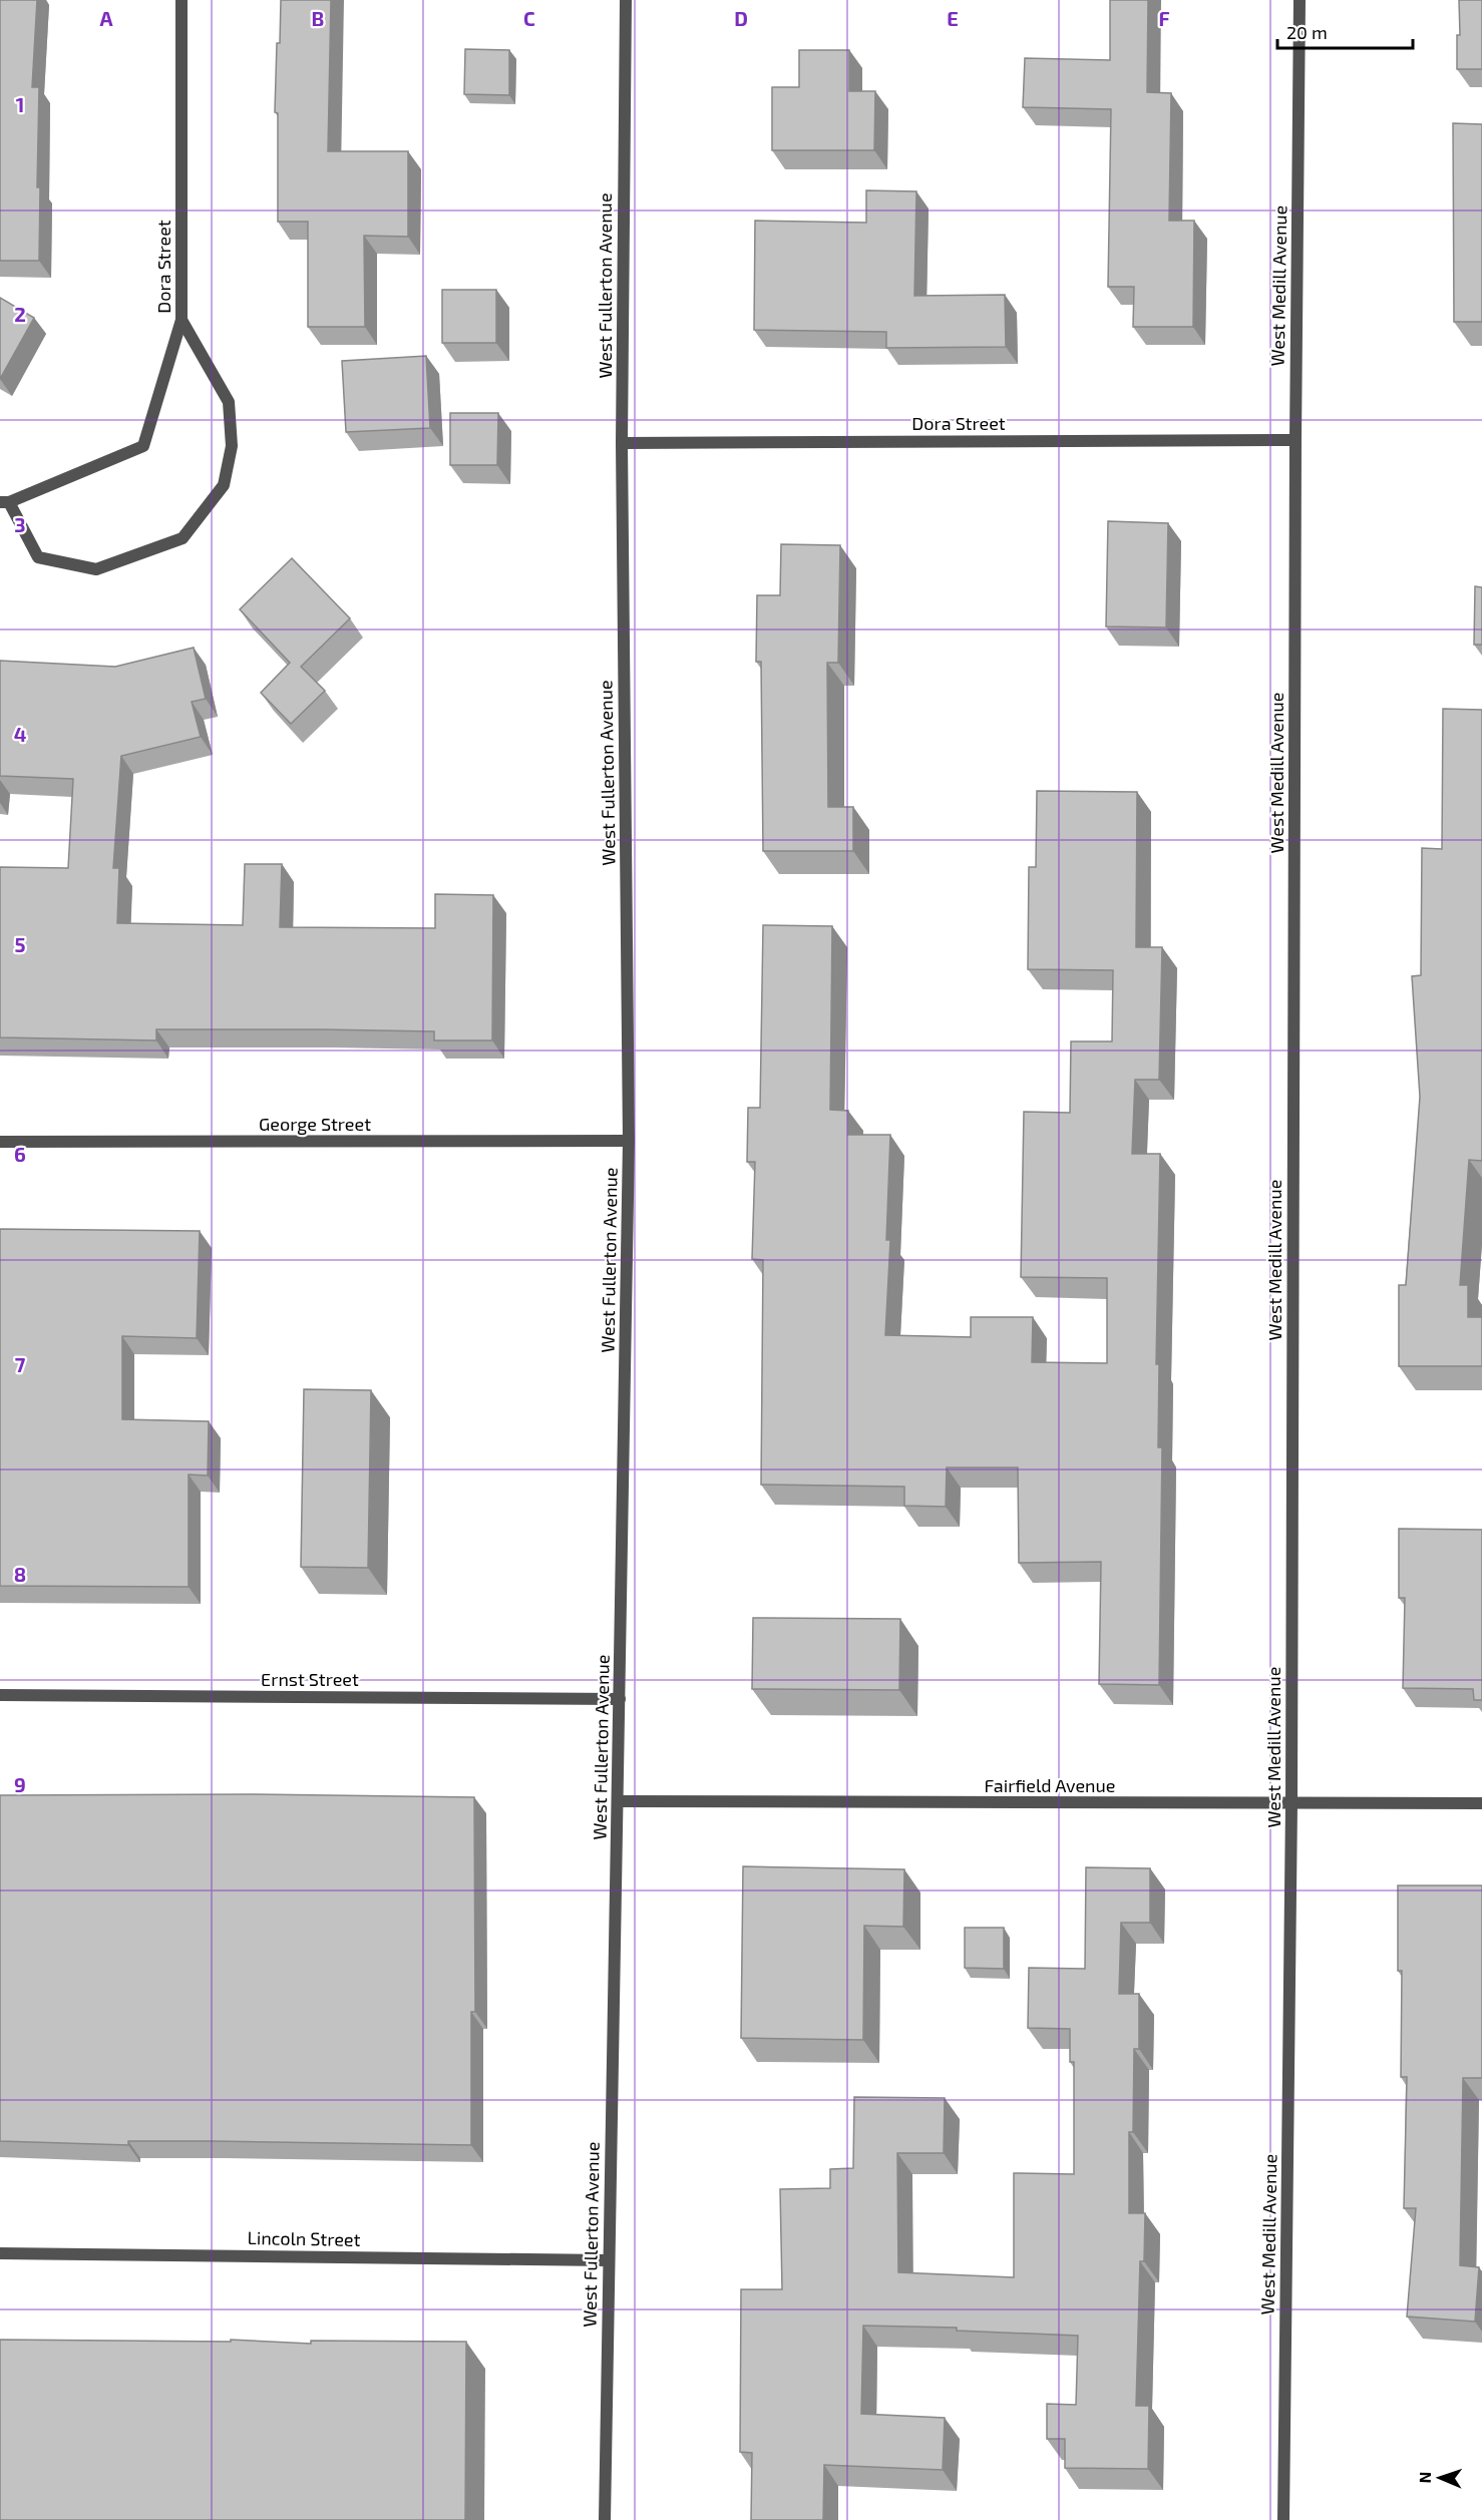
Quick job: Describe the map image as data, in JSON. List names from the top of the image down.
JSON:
{
  "streets": {
    "street": [
      "Dora Street",
      "West Fullerton Avenue",
      "West Medill Avenue",
      "George Street",
      "Ernst Street",
      "Fairfield Avenue",
      "Lincoln Street"
    ]
  },
  "crossings": [
    ["Dora Street", "West Fullerton Avenue"],
    ["Dora Street", "West Medill Avenue"],
    ["West Fullerton Avenue", "George Street"],
    ["West Fullerton Avenue", "Ernst Street"],
    ["West Fullerton Avenue", "Fairfield Avenue"],
    ["West Fullerton Avenue", "Lincoln Street"],
    ["West Medill Avenue", "Fairfield Avenue"]
  ],
  "scale_bar": "20 m",
  "north": "left",
  "grid": {
    "columns": [
      "A",
      "B",
      "C",
      "D",
      "E",
      "F"
    ],
    "rows": [
      "1",
      "2",
      "3",
      "4",
      "5",
      "6",
      "7",
      "8",
      "9"
    ]
  }
}
